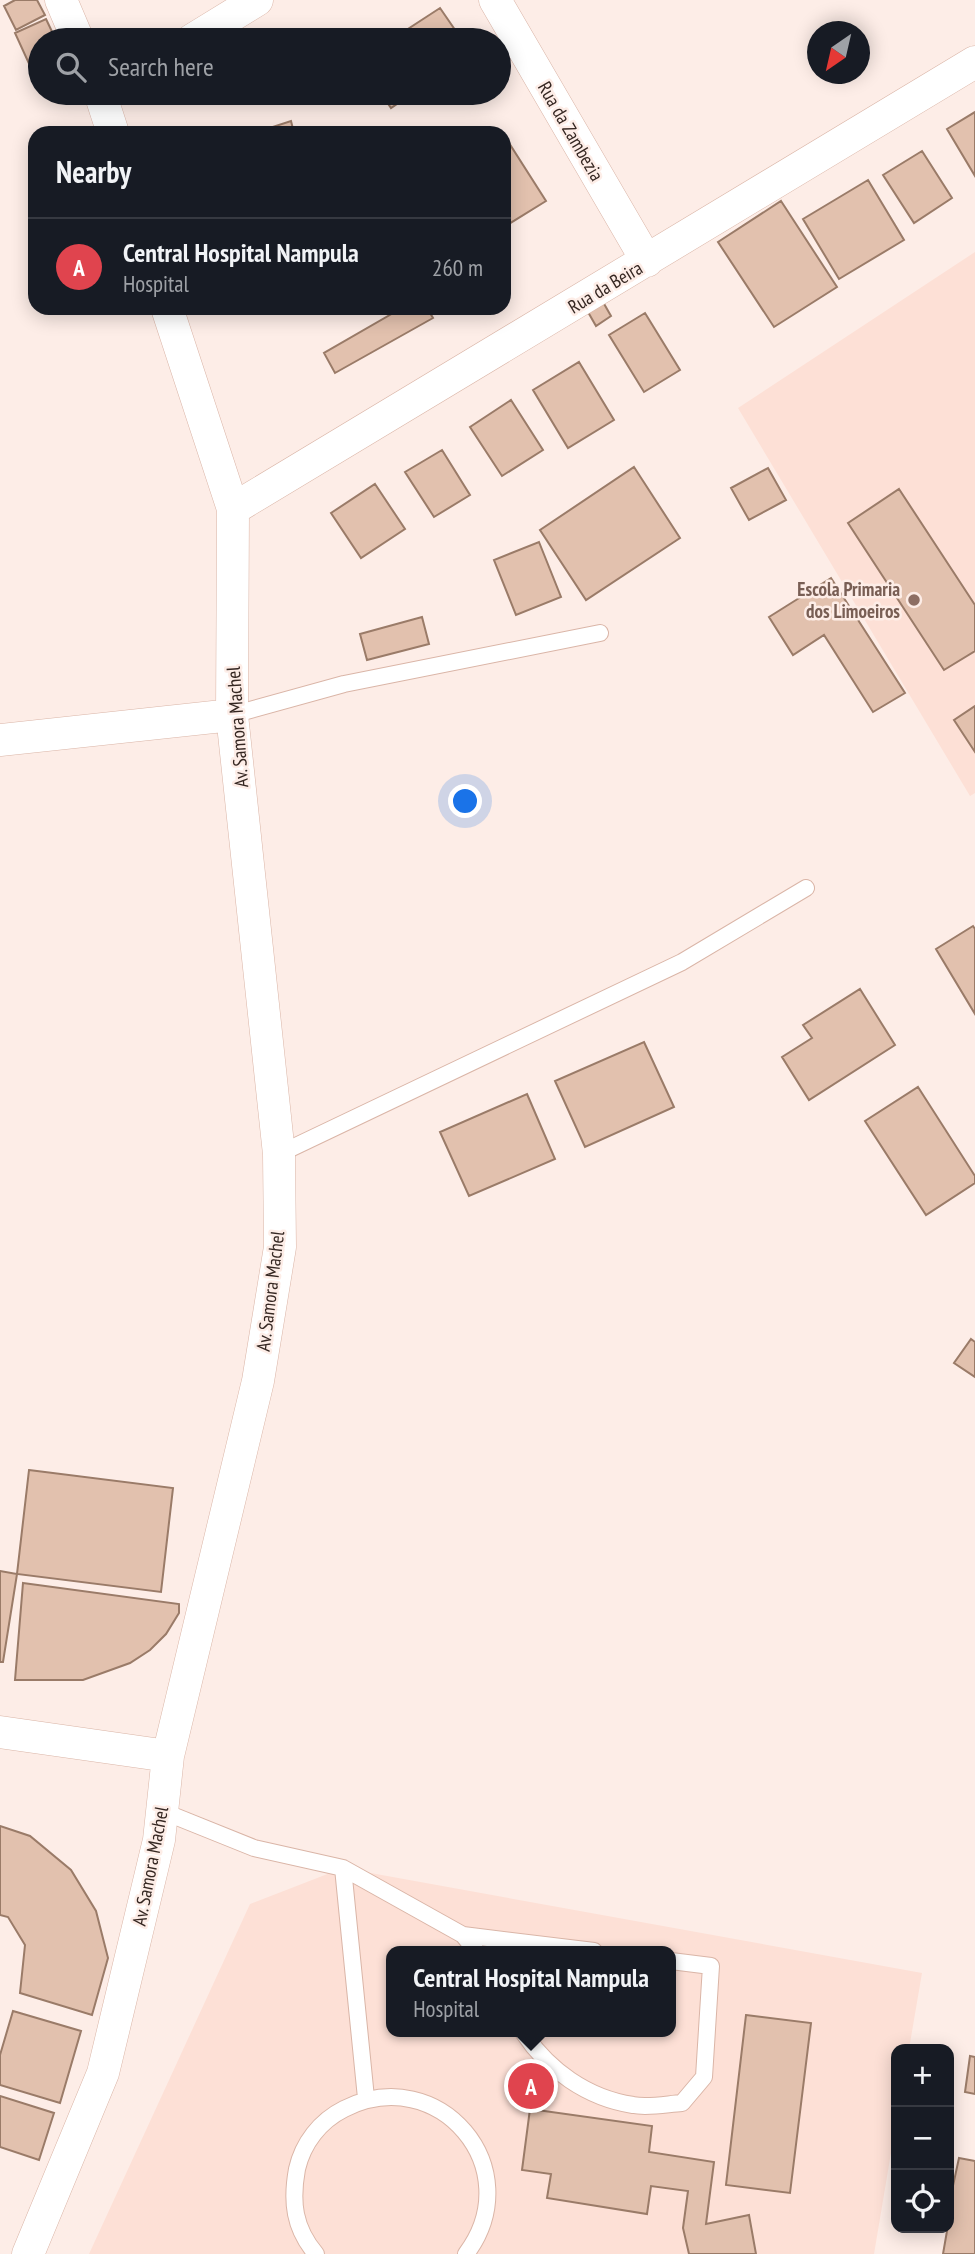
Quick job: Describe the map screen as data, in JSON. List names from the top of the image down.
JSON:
{
  "streets": {
    "street": ["Rua da Zambezia", "Rua da Beira", "Av. Samora Machel"]
  },
  "crossings": [
    ["Rua da Zambezia", "Rua da Beira"],
    ["Rua da Beira", "Av. Samora Machel"]
  ],
  "places": ["Escola Primaria dos Limoeiros"],
  "north": "bottom left",
  "page": {
    "search": "Search here",
    "heading": "Nearby",
    "list": [
      {
        "mark": "A",
        "name": "Central Hospital Nampula",
        "note": "Hospital",
        "value": "260 m"
      }
    ],
    "popup": ["Central Hospital Nampula", "Hospital"],
    "map_buttons": ["+", "−"],
    "pins": "A"
  }
}
